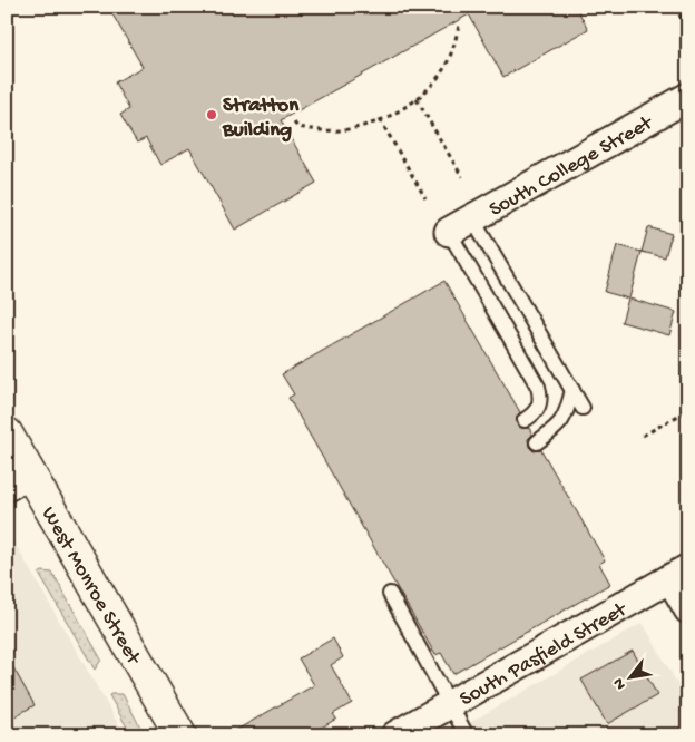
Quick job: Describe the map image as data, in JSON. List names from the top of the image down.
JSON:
{
  "streets": {
    "street": ["South College Street", "West Monroe Street", "South Pasfield Street"]
  },
  "places": ["Stratton Building"],
  "north": "bottom left"
}
